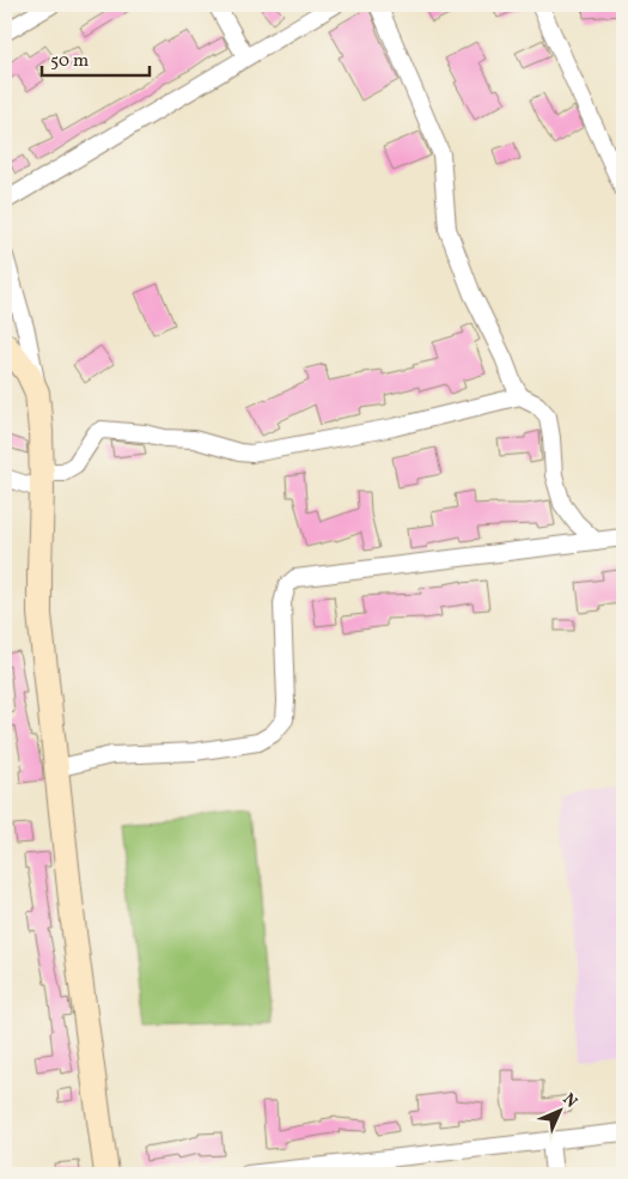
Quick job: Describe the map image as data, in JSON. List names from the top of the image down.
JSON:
{
  "scale_bar": "50 m",
  "north": "top right"
}
